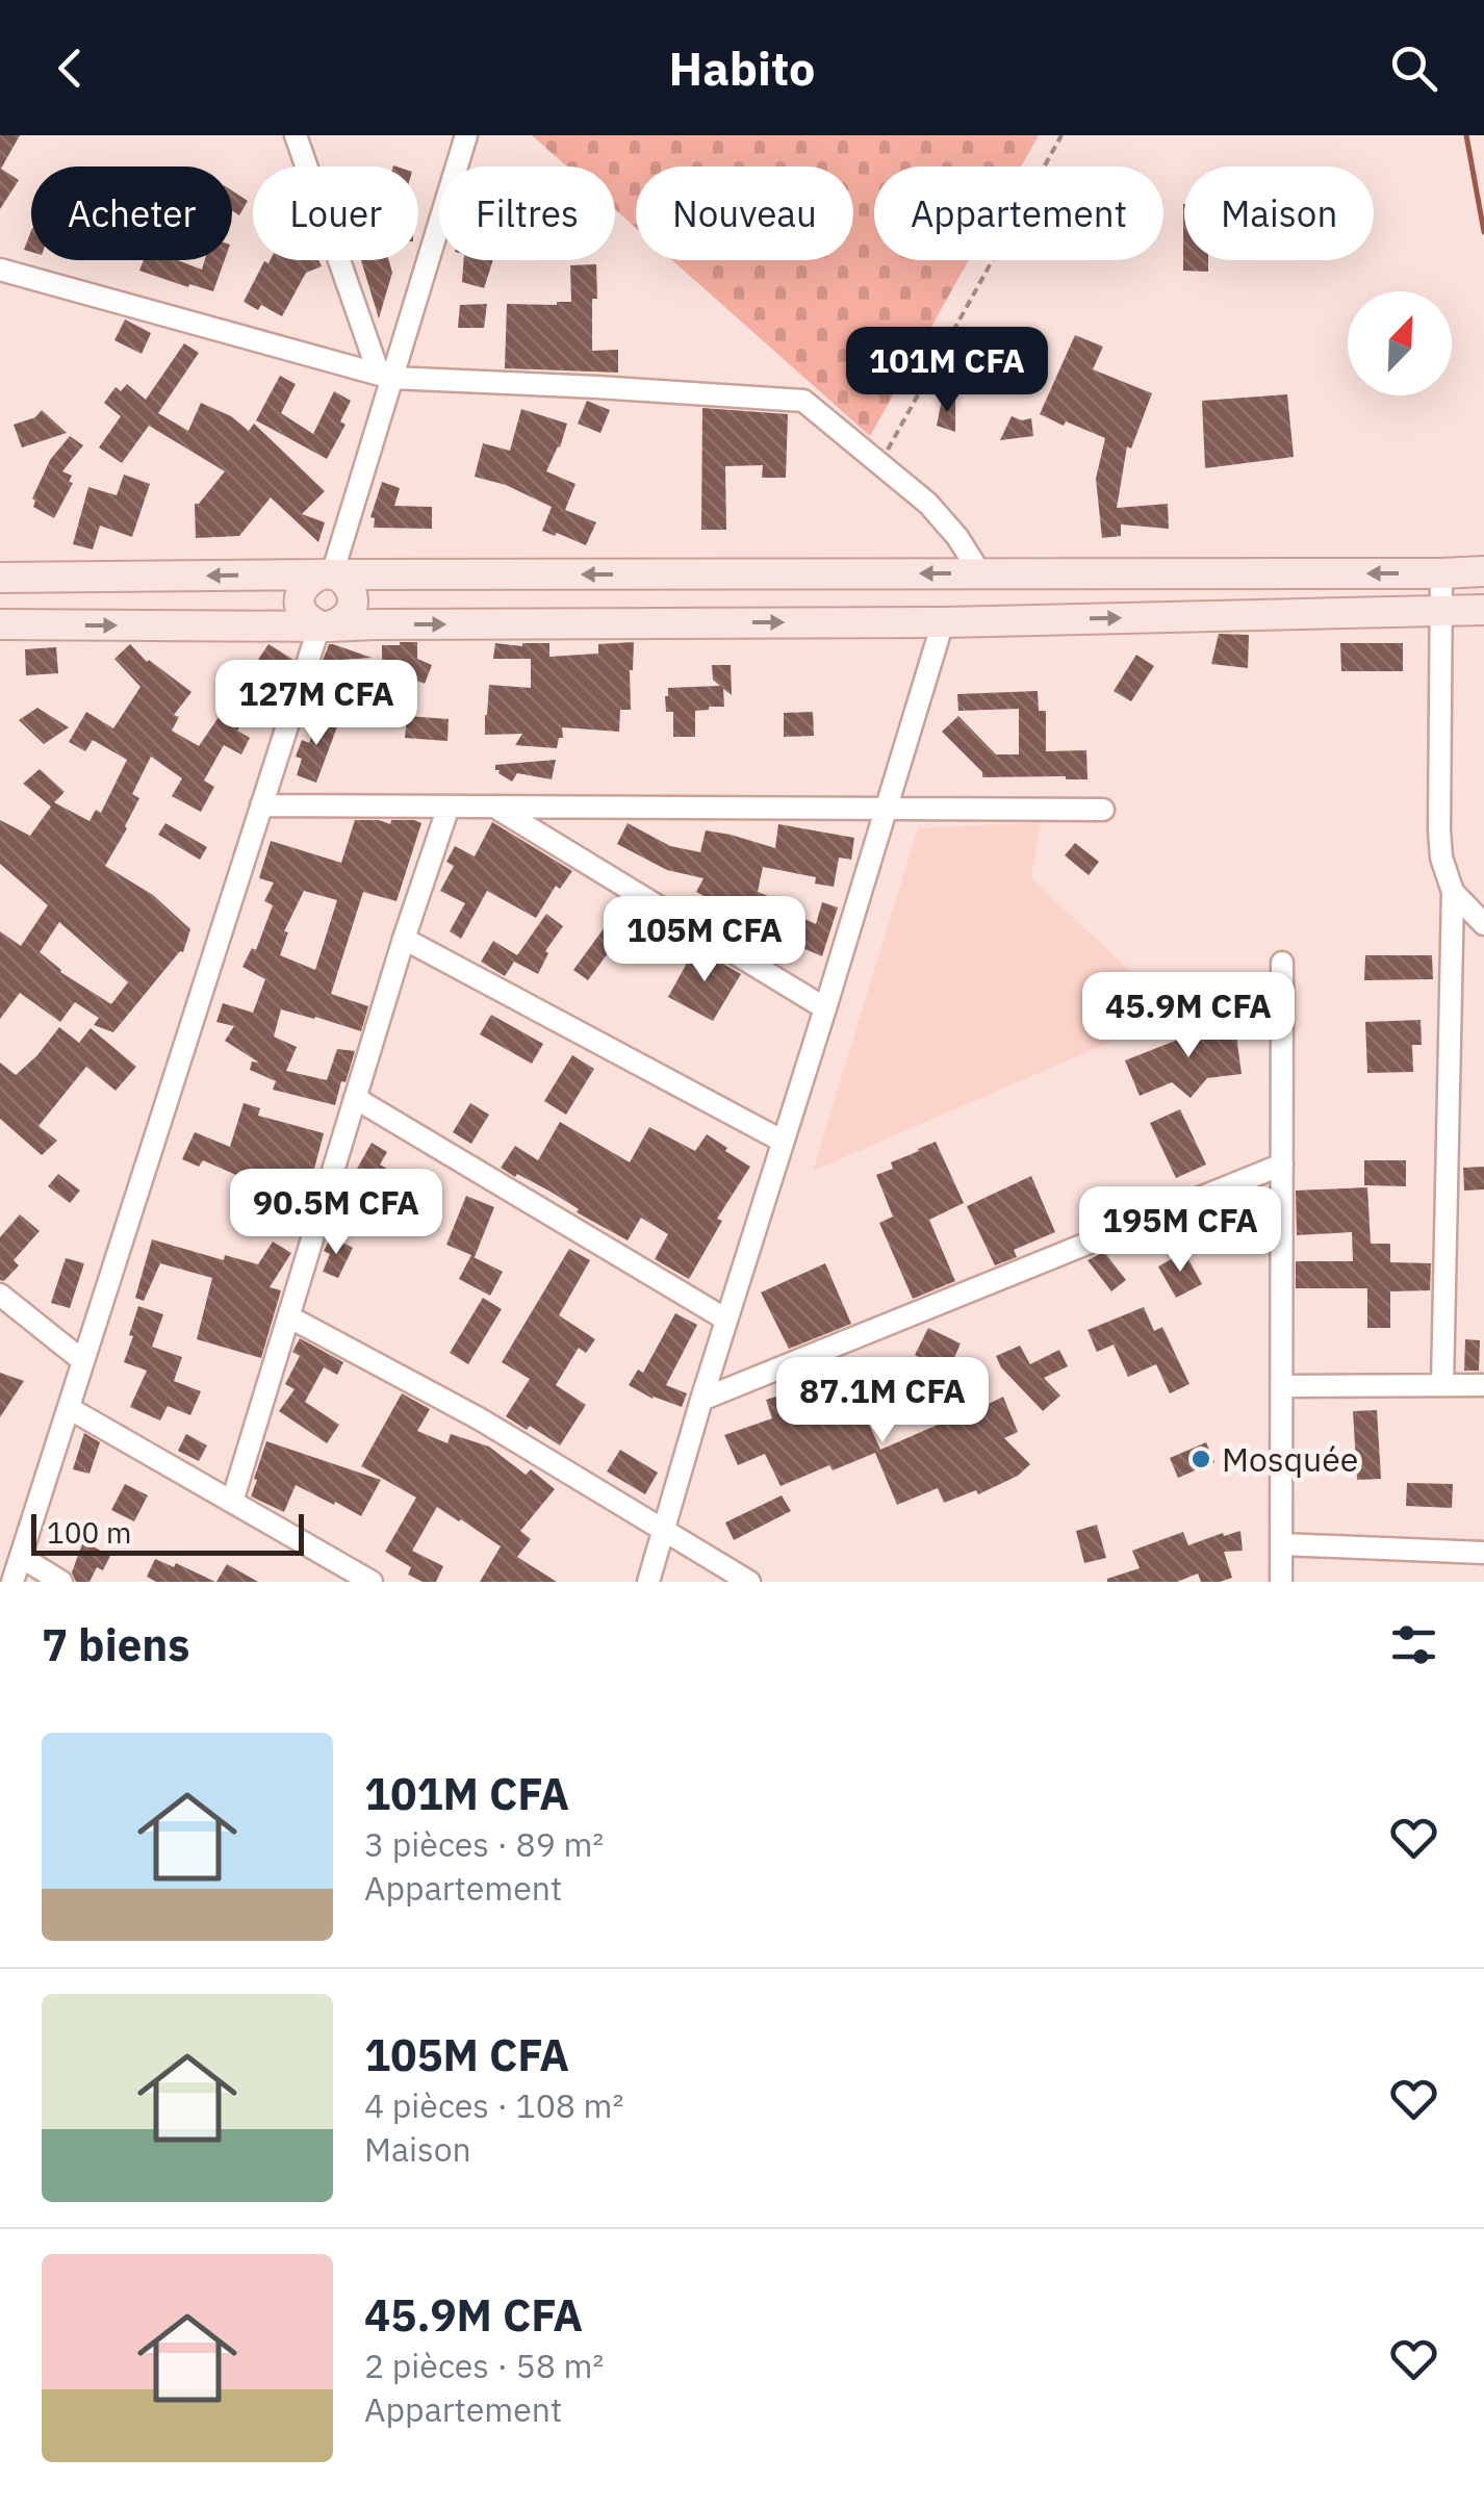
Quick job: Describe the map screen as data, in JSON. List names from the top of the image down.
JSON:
{
  "places": ["Mosquée"],
  "scale_bar": "100 m",
  "north": "top right",
  "page": {
    "header": "Habito",
    "chip": [
      "Acheter",
      "Louer",
      "Filtres",
      "Nouveau",
      "Appartement",
      "Maison"
    ],
    "price": [
      "101M CFA",
      "127M CFA",
      "105M CFA",
      "45.9M CFA",
      "90.5M CFA",
      "195M CFA",
      "87.1M CFA"
    ],
    "scale": "100 m",
    "heading": "7 biens",
    "list": [
      {
        "name": "101M CFA",
        "note": "3 pièces · 89 m² · Appartement"
      },
      {
        "name": "105M CFA",
        "note": "4 pièces · 108 m² · Maison"
      },
      {
        "name": "45.9M CFA",
        "note": "2 pièces · 58 m² · Appartement"
      }
    ]
  }
}
